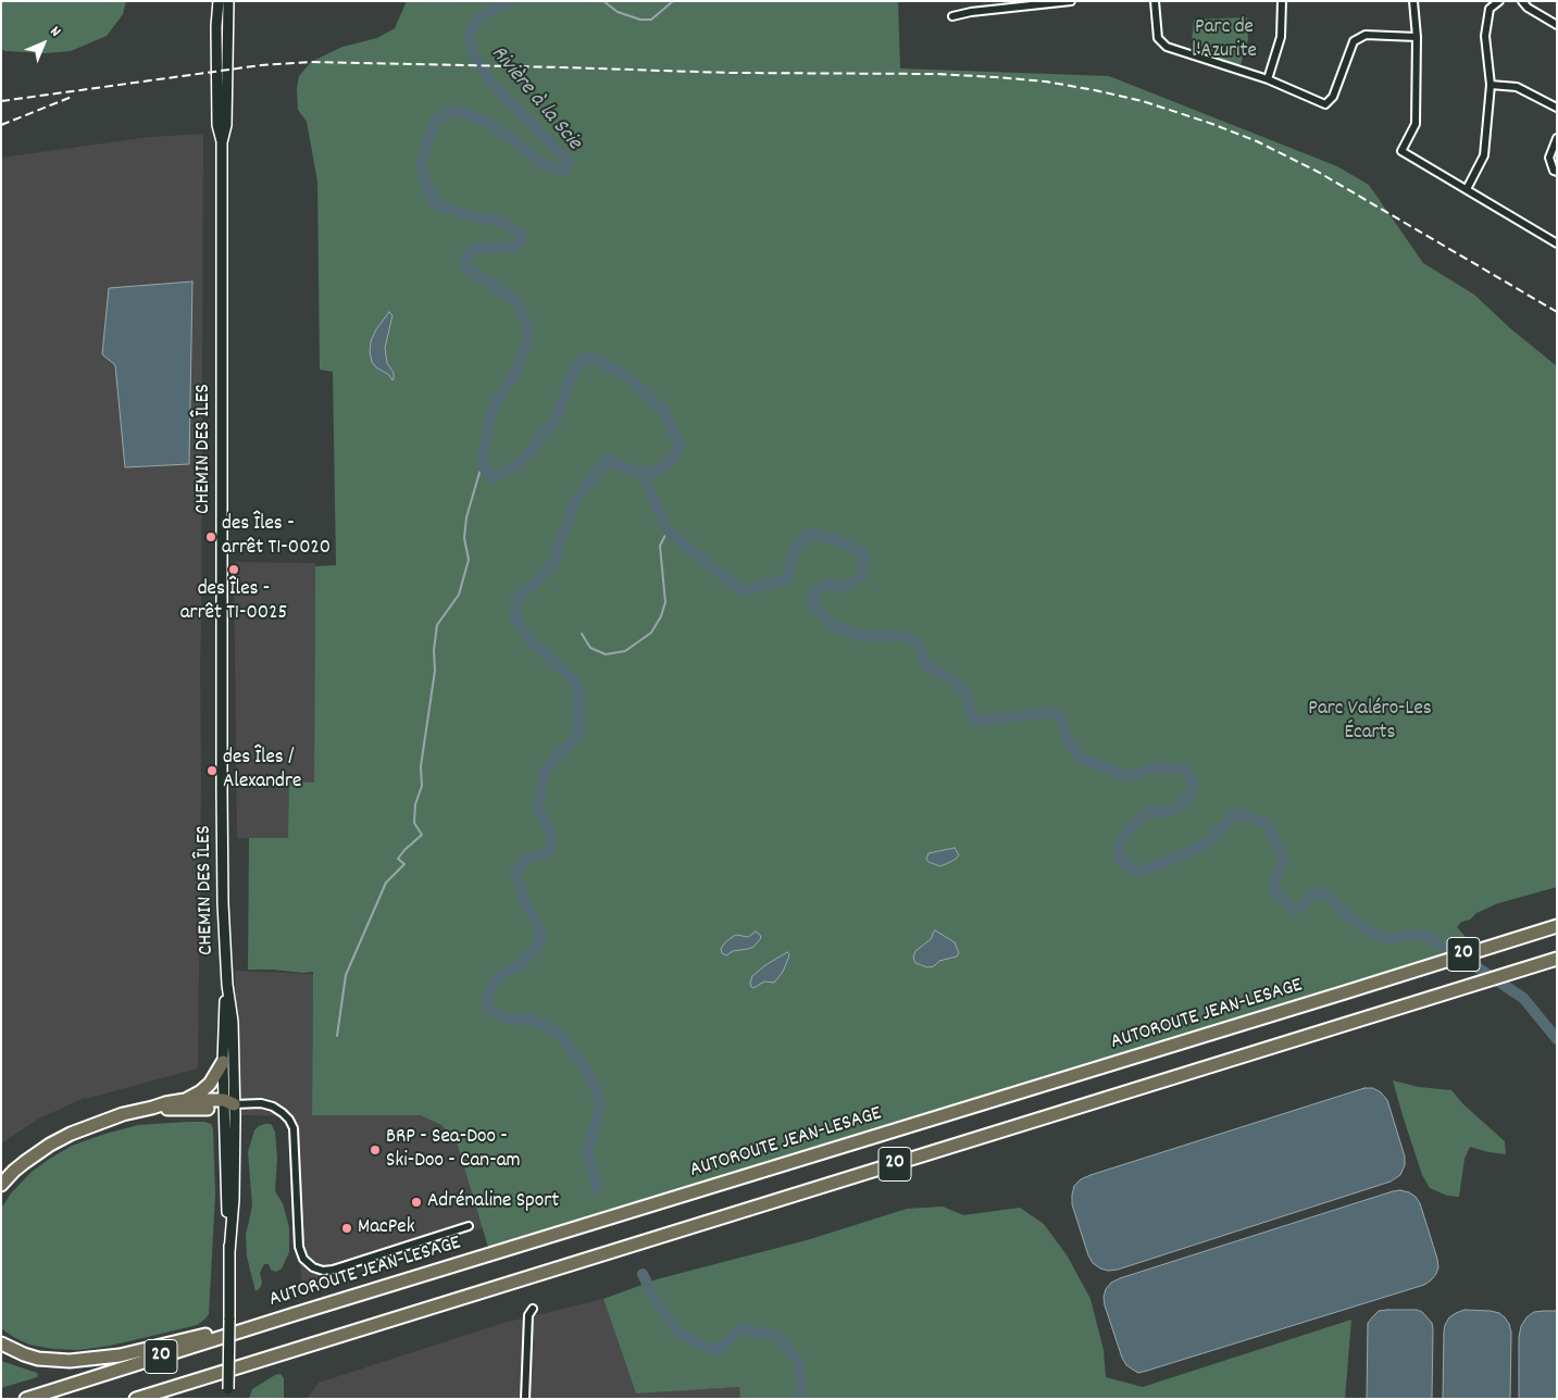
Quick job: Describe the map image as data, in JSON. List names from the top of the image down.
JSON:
{
  "streets": {
    "highway": ["20", "AUTOROUTE JEAN-LESAGE"],
    "main road": ["CHEMIN DES ÎLES"]
  },
  "water": ["Rivière à la Scie"],
  "parks": ["Parc de l'Azurite", "Parc Valéro-Les Écarts"],
  "places": [
    "des Îles - arrêt T1-0020",
    "des Îles - arrêt T1-0025",
    "des Îles / Alexandre",
    "BRP - Sea-Doo - Ski-Doo - Can-am",
    "Adrénaline Sport",
    "MacPek"
  ],
  "north": "top right"
}
